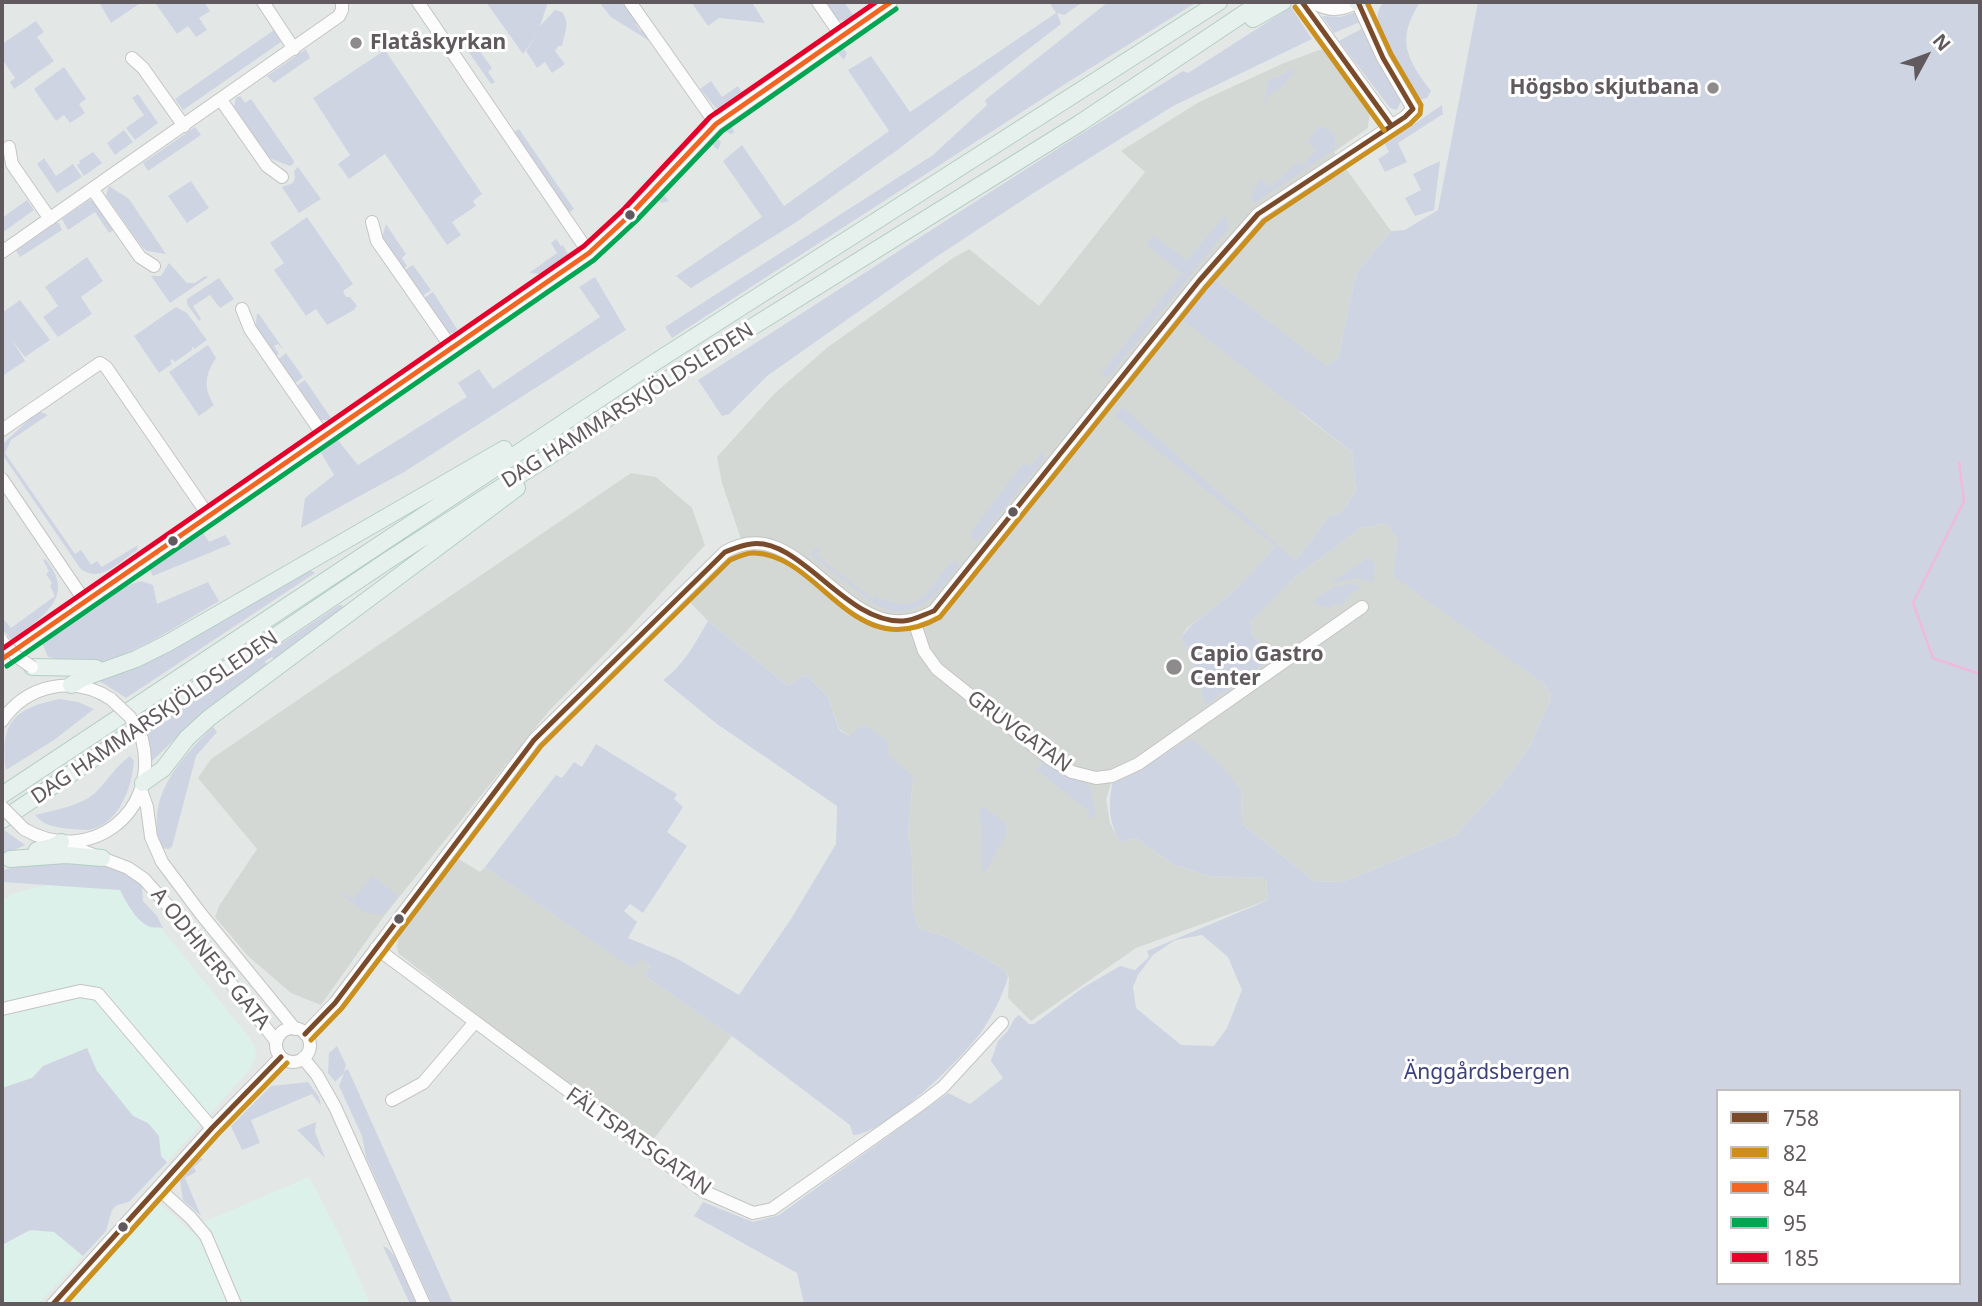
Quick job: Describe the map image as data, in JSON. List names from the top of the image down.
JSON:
{
  "streets": {
    "main road": ["DAG HAMMARSKJÖLDSLEDEN"],
    "street": ["GRUVGATAN", "A ODHNERS GATA", "FÄLTSPATSGATAN"]
  },
  "parks": ["Änggårdsbergen"],
  "places": ["Flatåskyrkan", "Högsbo skjutbana", "Capio Gastro Center"],
  "lines": [
    "transit line 758",
    "transit line 82",
    "transit line 84",
    "transit line 185",
    "transit line 95"
  ],
  "legend": [
    "758",
    "82",
    "84",
    "95",
    "185"
  ],
  "north": "top right"
}
